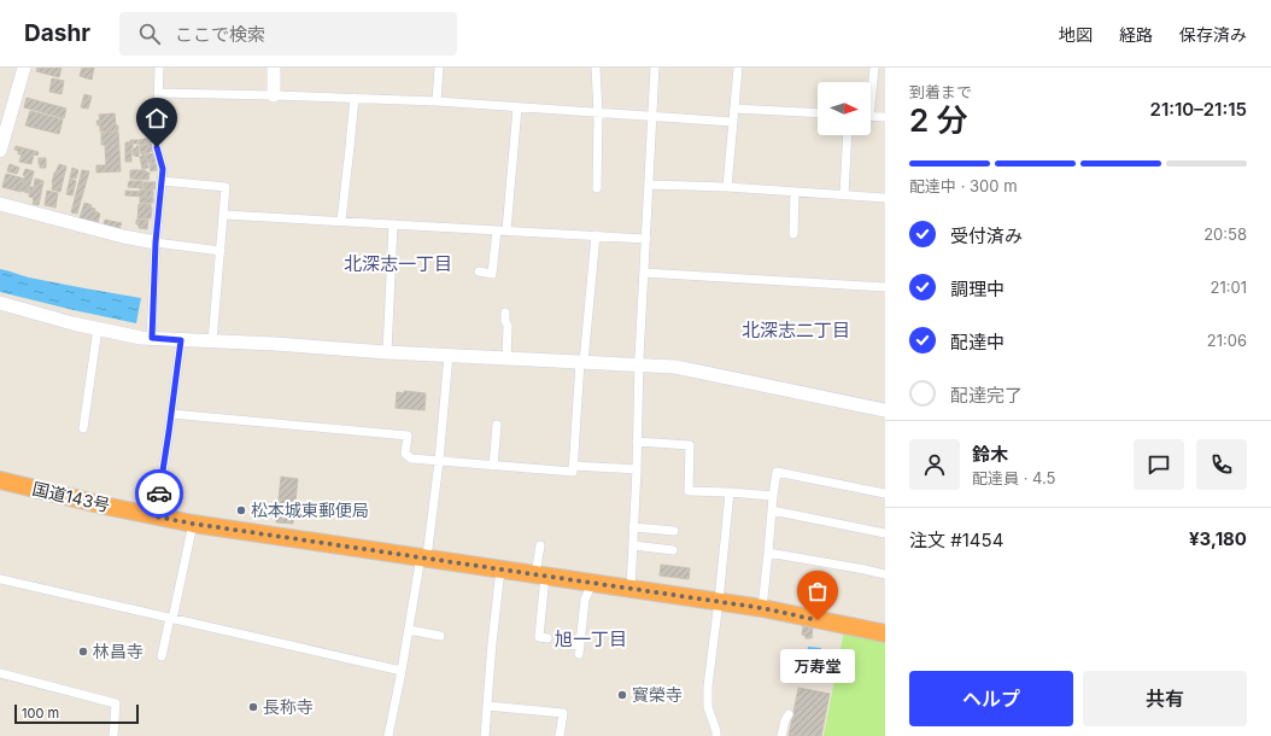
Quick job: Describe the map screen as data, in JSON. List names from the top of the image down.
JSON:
{
  "streets": {
    "highway": ["国道143号"]
  },
  "districts": ["北深志一丁目", "北深志二丁目", "旭一丁目"],
  "places": [
    "松本城東郵便局",
    "万寿堂",
    "林昌寺",
    "寳榮寺",
    "長称寺"
  ],
  "scale_bar": "100 m",
  "north": "right",
  "page": {
    "header": "Dashr",
    "search": "ここで検索",
    "nav": ["地図", "経路", "保存済み"],
    "heading": ["2 分", "到着まで", "21:10–21:15"],
    "panel": [
      "鈴木",
      "配達員 · 4.5",
      "注文 #1454",
      "¥3,180"
    ],
    "bar": "配達中 · 300 m",
    "list": [
      ["受付済み", "20:58"],
      ["調理中", "21:01"],
      ["配達中", "21:06"],
      "配達完了"
    ],
    "bubble": "万寿堂",
    "buttons": ["ヘルプ", "共有"],
    "scale": "100 m"
  }
}
